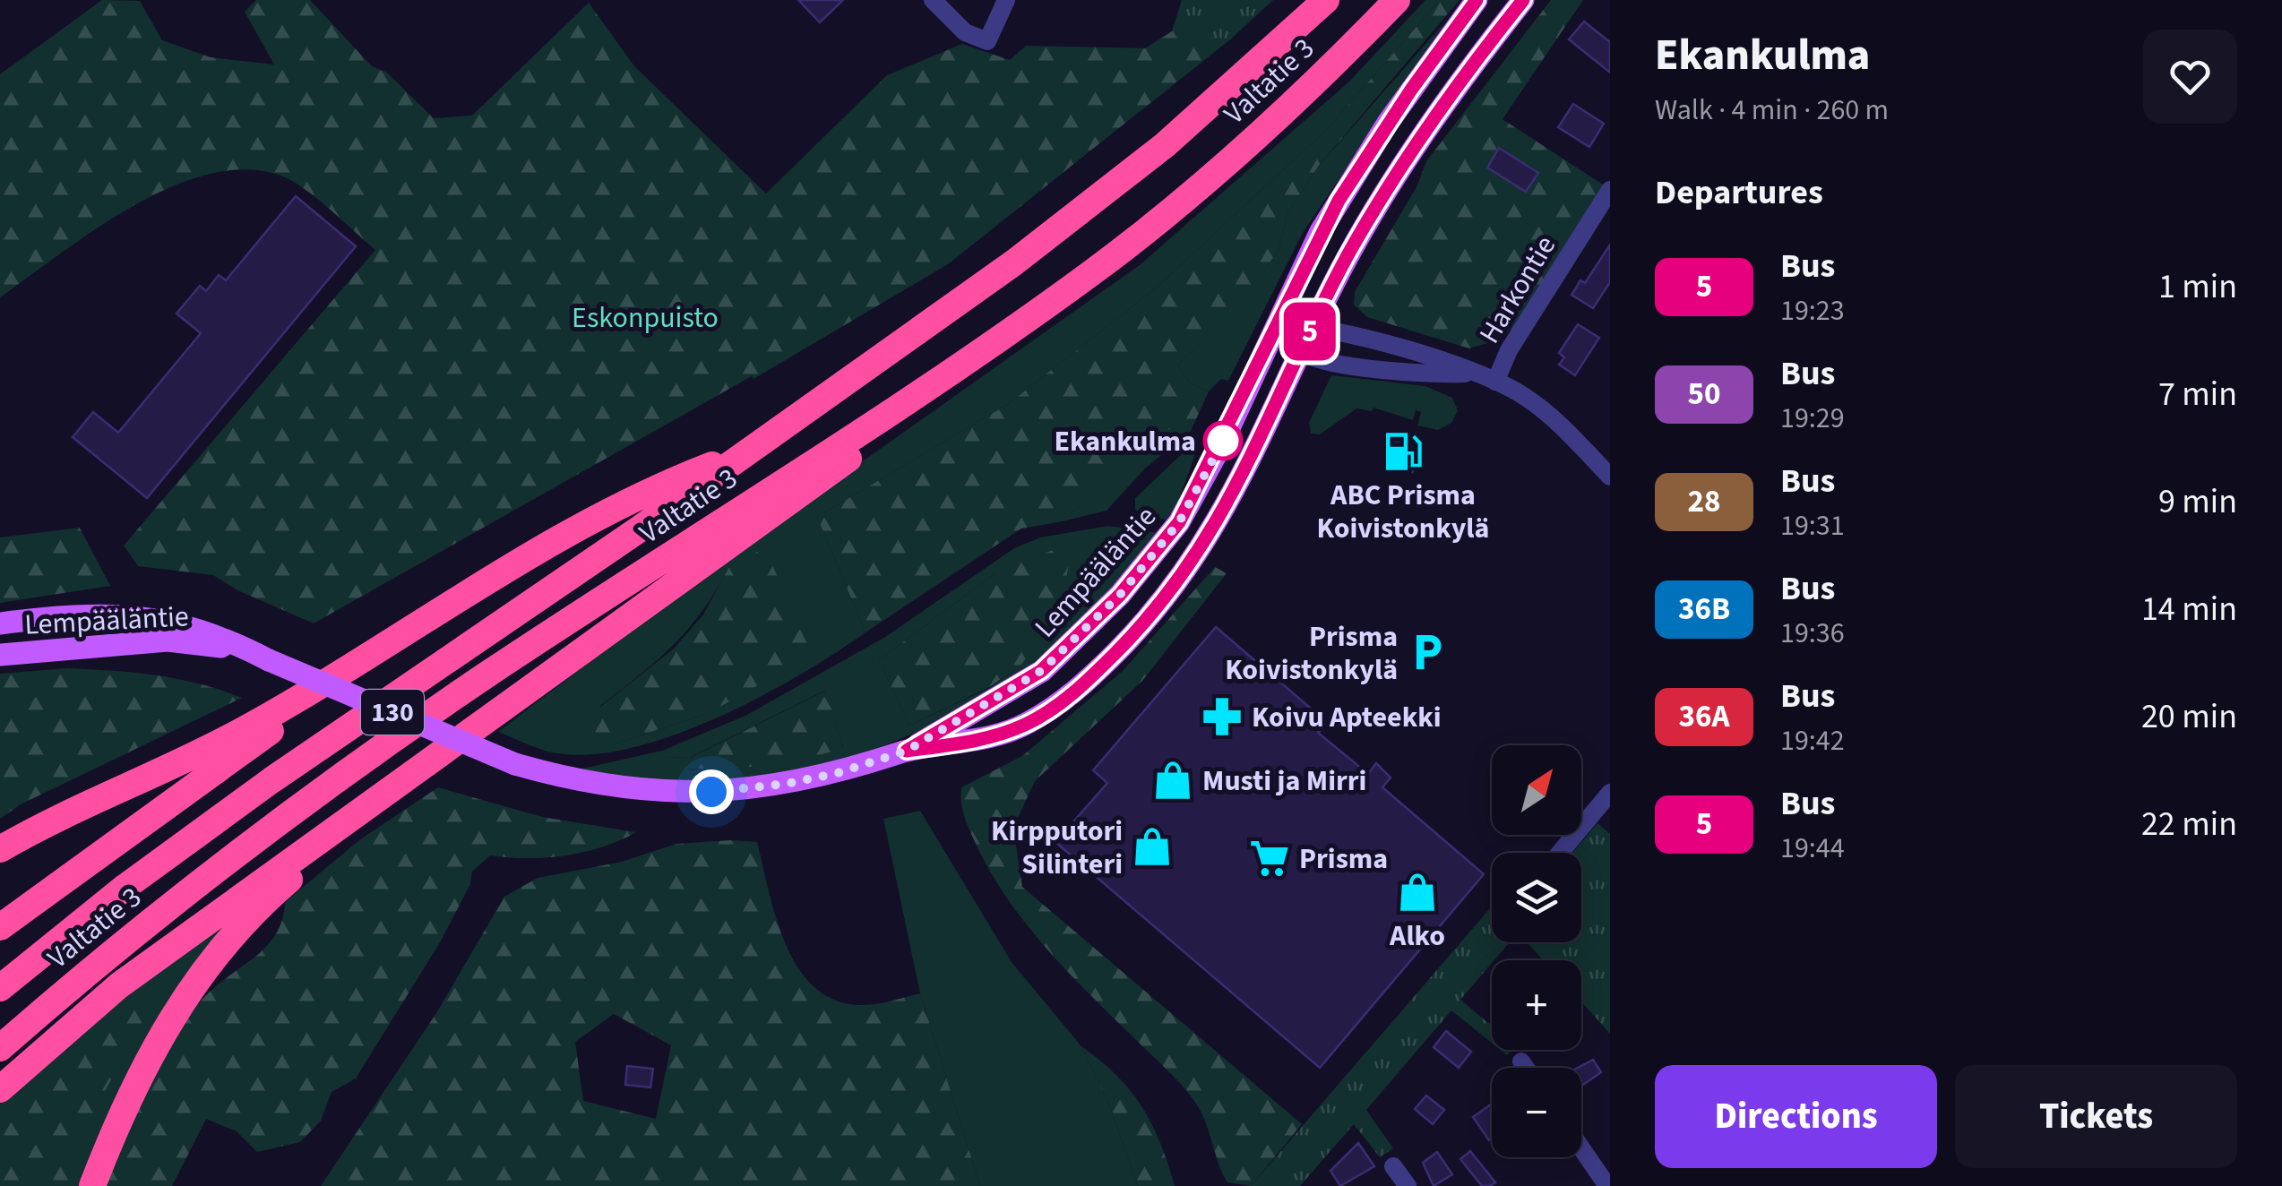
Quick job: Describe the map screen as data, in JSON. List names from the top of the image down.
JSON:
{
  "streets": {
    "highway": ["Valtatie 3"],
    "main road": ["Lempääläntie", "130"],
    "street": ["Harkontie"]
  },
  "parks": ["Eskonpuisto"],
  "places": {
    "other": ["Ekankulma"],
    "fuel station": ["ABC Prisma Koivistonkylä"],
    "parking": ["Prisma Koivistonkylä"],
    "pharmacy": ["Koivu Apteekki"],
    "shop": ["Musti ja Mirri", "Kirpputori Silinteri", "Alko"],
    "supermarket": ["Prisma"]
  },
  "lines": ["bus line 5"],
  "north": "top right",
  "page": {
    "on_map": "5",
    "heading": [
      ["Ekankulma", "Walk · 4 min · 260 m"],
      "Departures"
    ],
    "list": [
      {
        "mark": "5",
        "name": "Bus",
        "note": "19:23",
        "value": "1 min"
      },
      {
        "mark": "50",
        "name": "Bus",
        "note": "19:29",
        "value": "7 min"
      },
      {
        "mark": "28",
        "name": "Bus",
        "note": "19:31",
        "value": "9 min"
      },
      {
        "mark": "36B",
        "name": "Bus",
        "note": "19:36",
        "value": "14 min"
      },
      {
        "mark": "36A",
        "name": "Bus",
        "note": "19:42",
        "value": "20 min"
      },
      {
        "mark": "5",
        "name": "Bus",
        "note": "19:44",
        "value": "22 min"
      }
    ],
    "map_buttons": ["+", "−"],
    "buttons": ["Directions", "Tickets"]
  }
}
